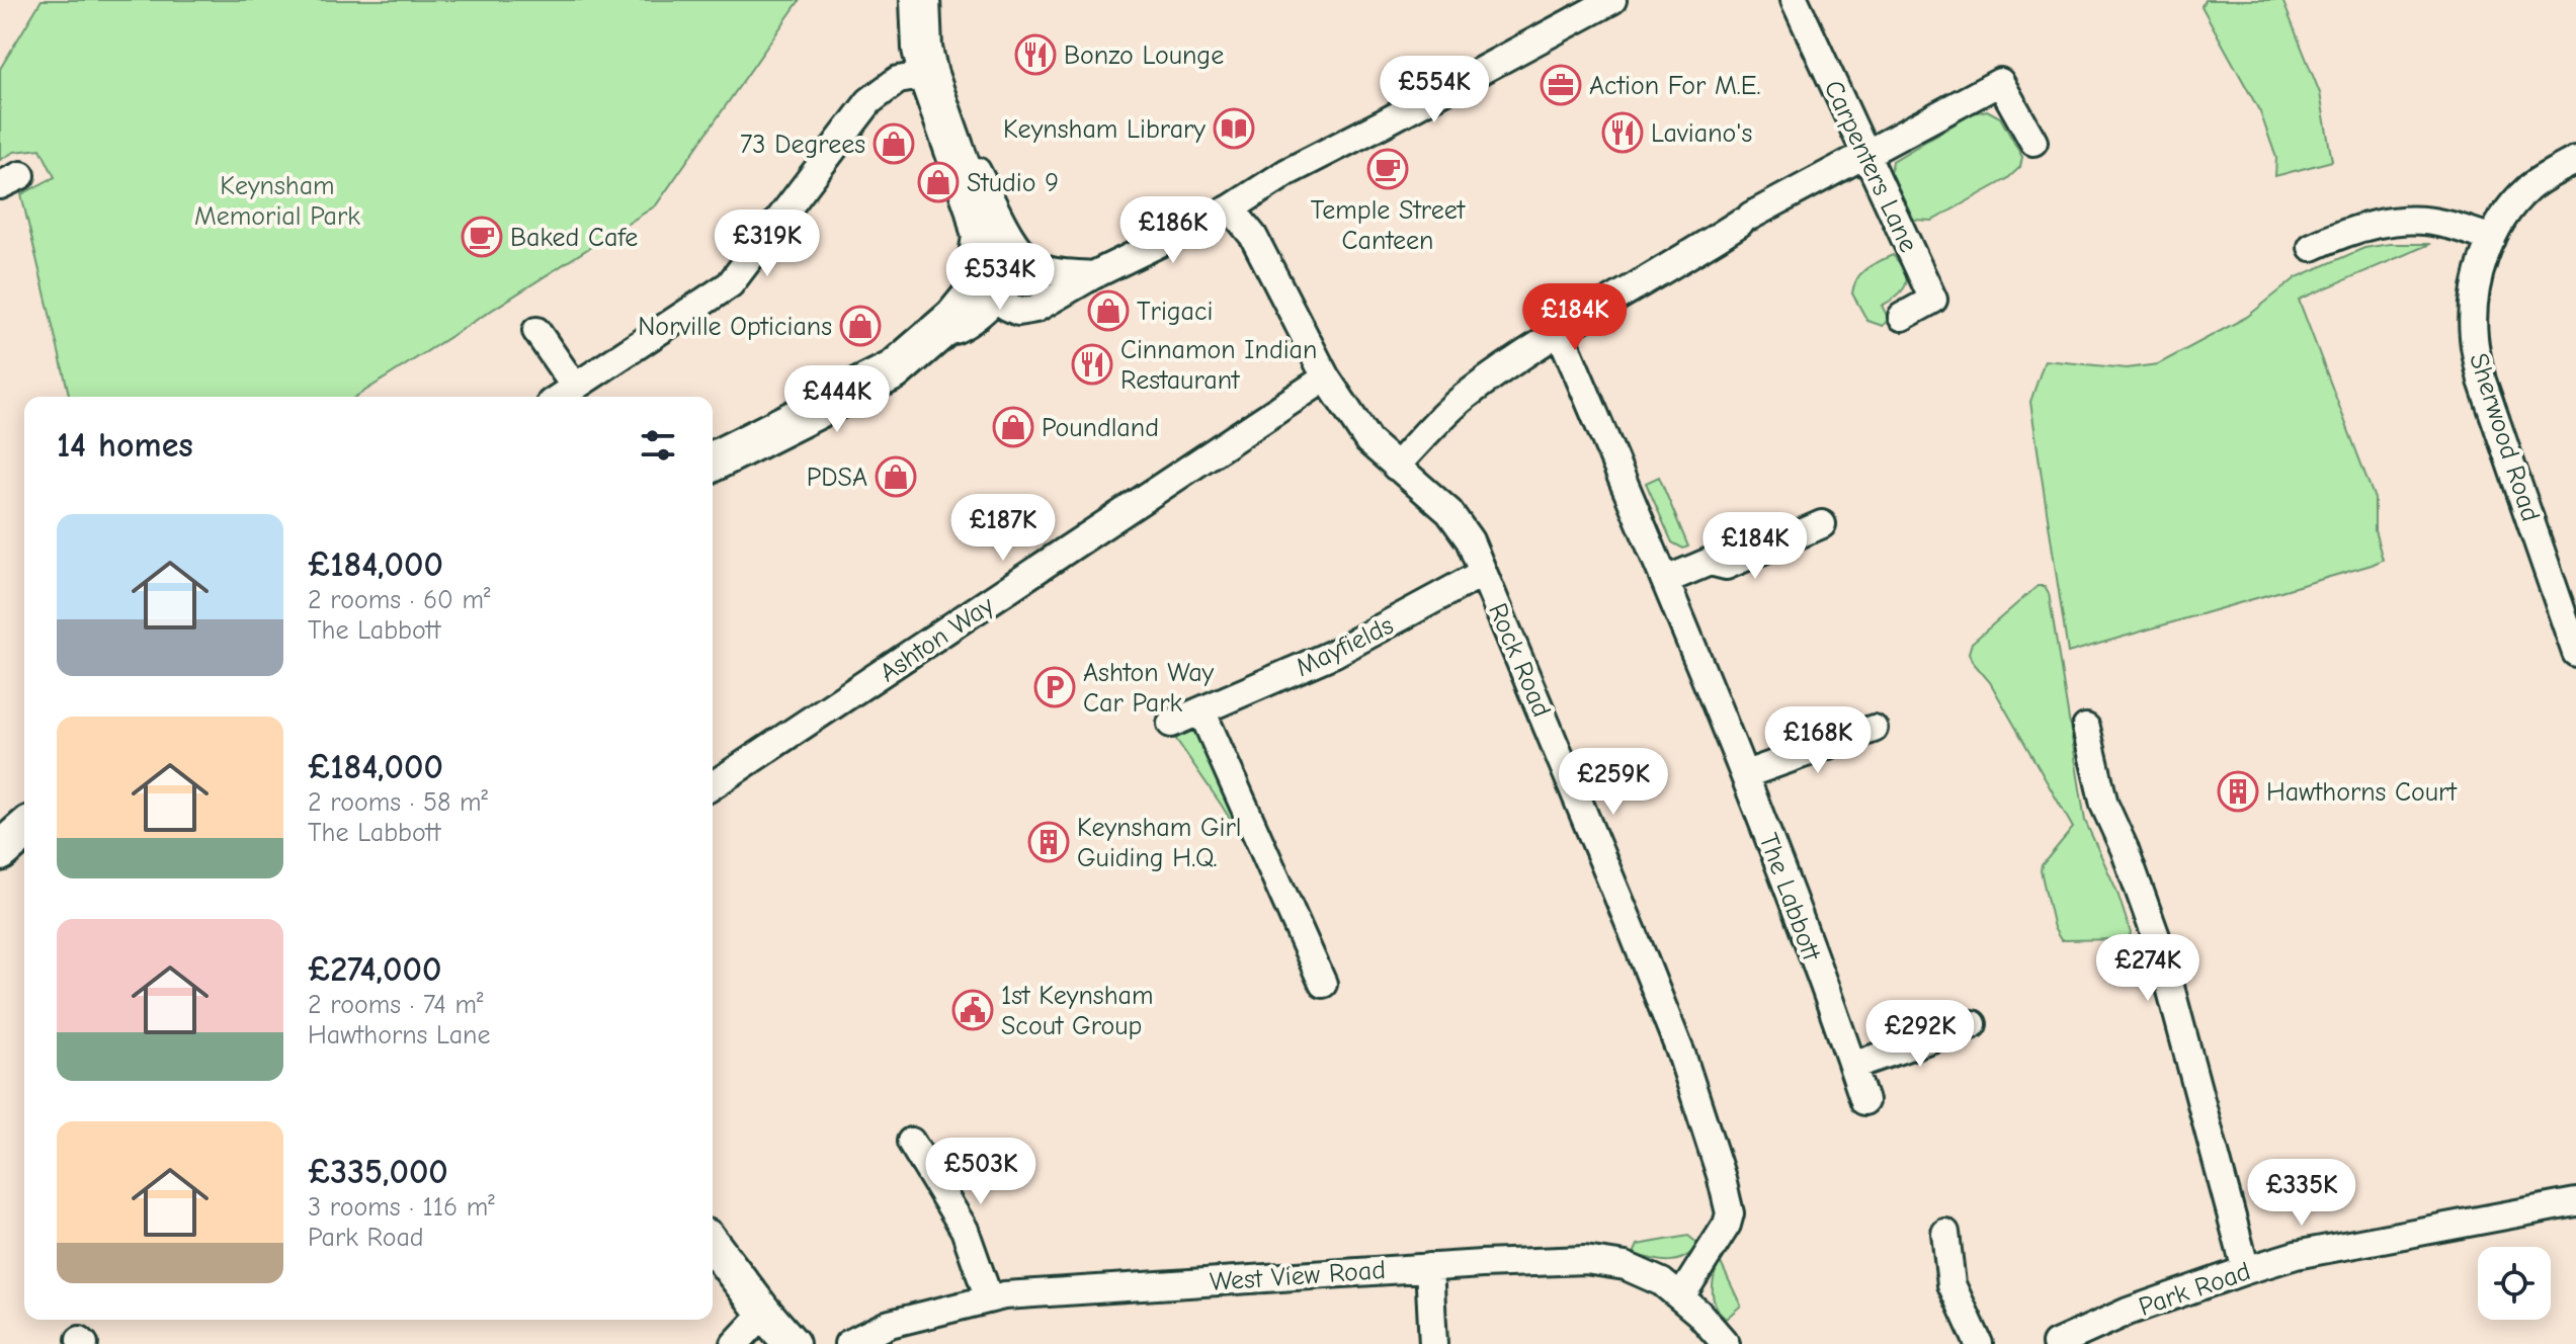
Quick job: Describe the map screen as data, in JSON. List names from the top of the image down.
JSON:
{
  "streets": {
    "street": [
      "Carpenters Lane",
      "Sherwood Road",
      "Ashton Way",
      "Mayfields",
      "Rock Road",
      "The Labbott",
      "West View Road",
      "Park Road"
    ]
  },
  "crossings": [
    ["Ashton Way", "Rock Road"],
    ["Mayfields", "Rock Road"],
    ["Rock Road", "West View Road"]
  ],
  "parks": ["Keynsham Memorial Park"],
  "places": {
    "restaurant": ["Bonzo Lounge", "Laviano's", "Cinnamon Indian Restaurant"],
    "office": ["Action For M.E."],
    "library": ["Keynsham Library"],
    "shop": [
      "73 Degrees",
      "Studio 9",
      "Trigaci",
      "Norville Opticians",
      "Poundland",
      "PDSA"
    ],
    "cafe": ["Temple Street Canteen", "Baked Cafe"],
    "parking": ["Ashton Way Car Park"],
    "building": ["Hawthorns Court", "Keynsham Girl Guiding H.Q."],
    "public building": ["1st Keynsham Scout Group"]
  },
  "page": {
    "price": [
      "£554K",
      "£186K",
      "£319K",
      "£534K",
      "£184K",
      "£444K",
      "£187K",
      "£184K",
      "£168K",
      "£259K",
      "£274K",
      "£292K",
      "£503K",
      "£335K"
    ],
    "heading": "14 homes",
    "list": [
      {
        "name": "£184,000",
        "note": "2 rooms · 60 m² · The Labbott"
      },
      {
        "name": "£184,000",
        "note": "2 rooms · 58 m² · The Labbott"
      },
      {
        "name": "£274,000",
        "note": "2 rooms · 74 m² · Hawthorns Lane"
      },
      {
        "name": "£335,000",
        "note": "3 rooms · 116 m² · Park Road"
      }
    ]
  }
}
